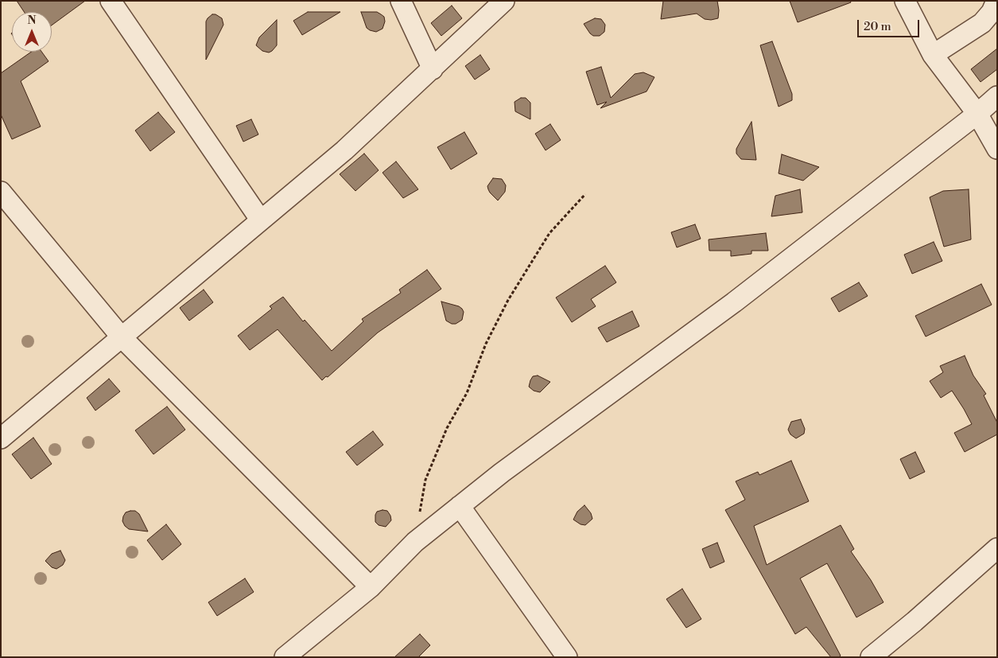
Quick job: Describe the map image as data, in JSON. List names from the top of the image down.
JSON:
{
  "scale_bar": "20 m",
  "north": "top"
}
